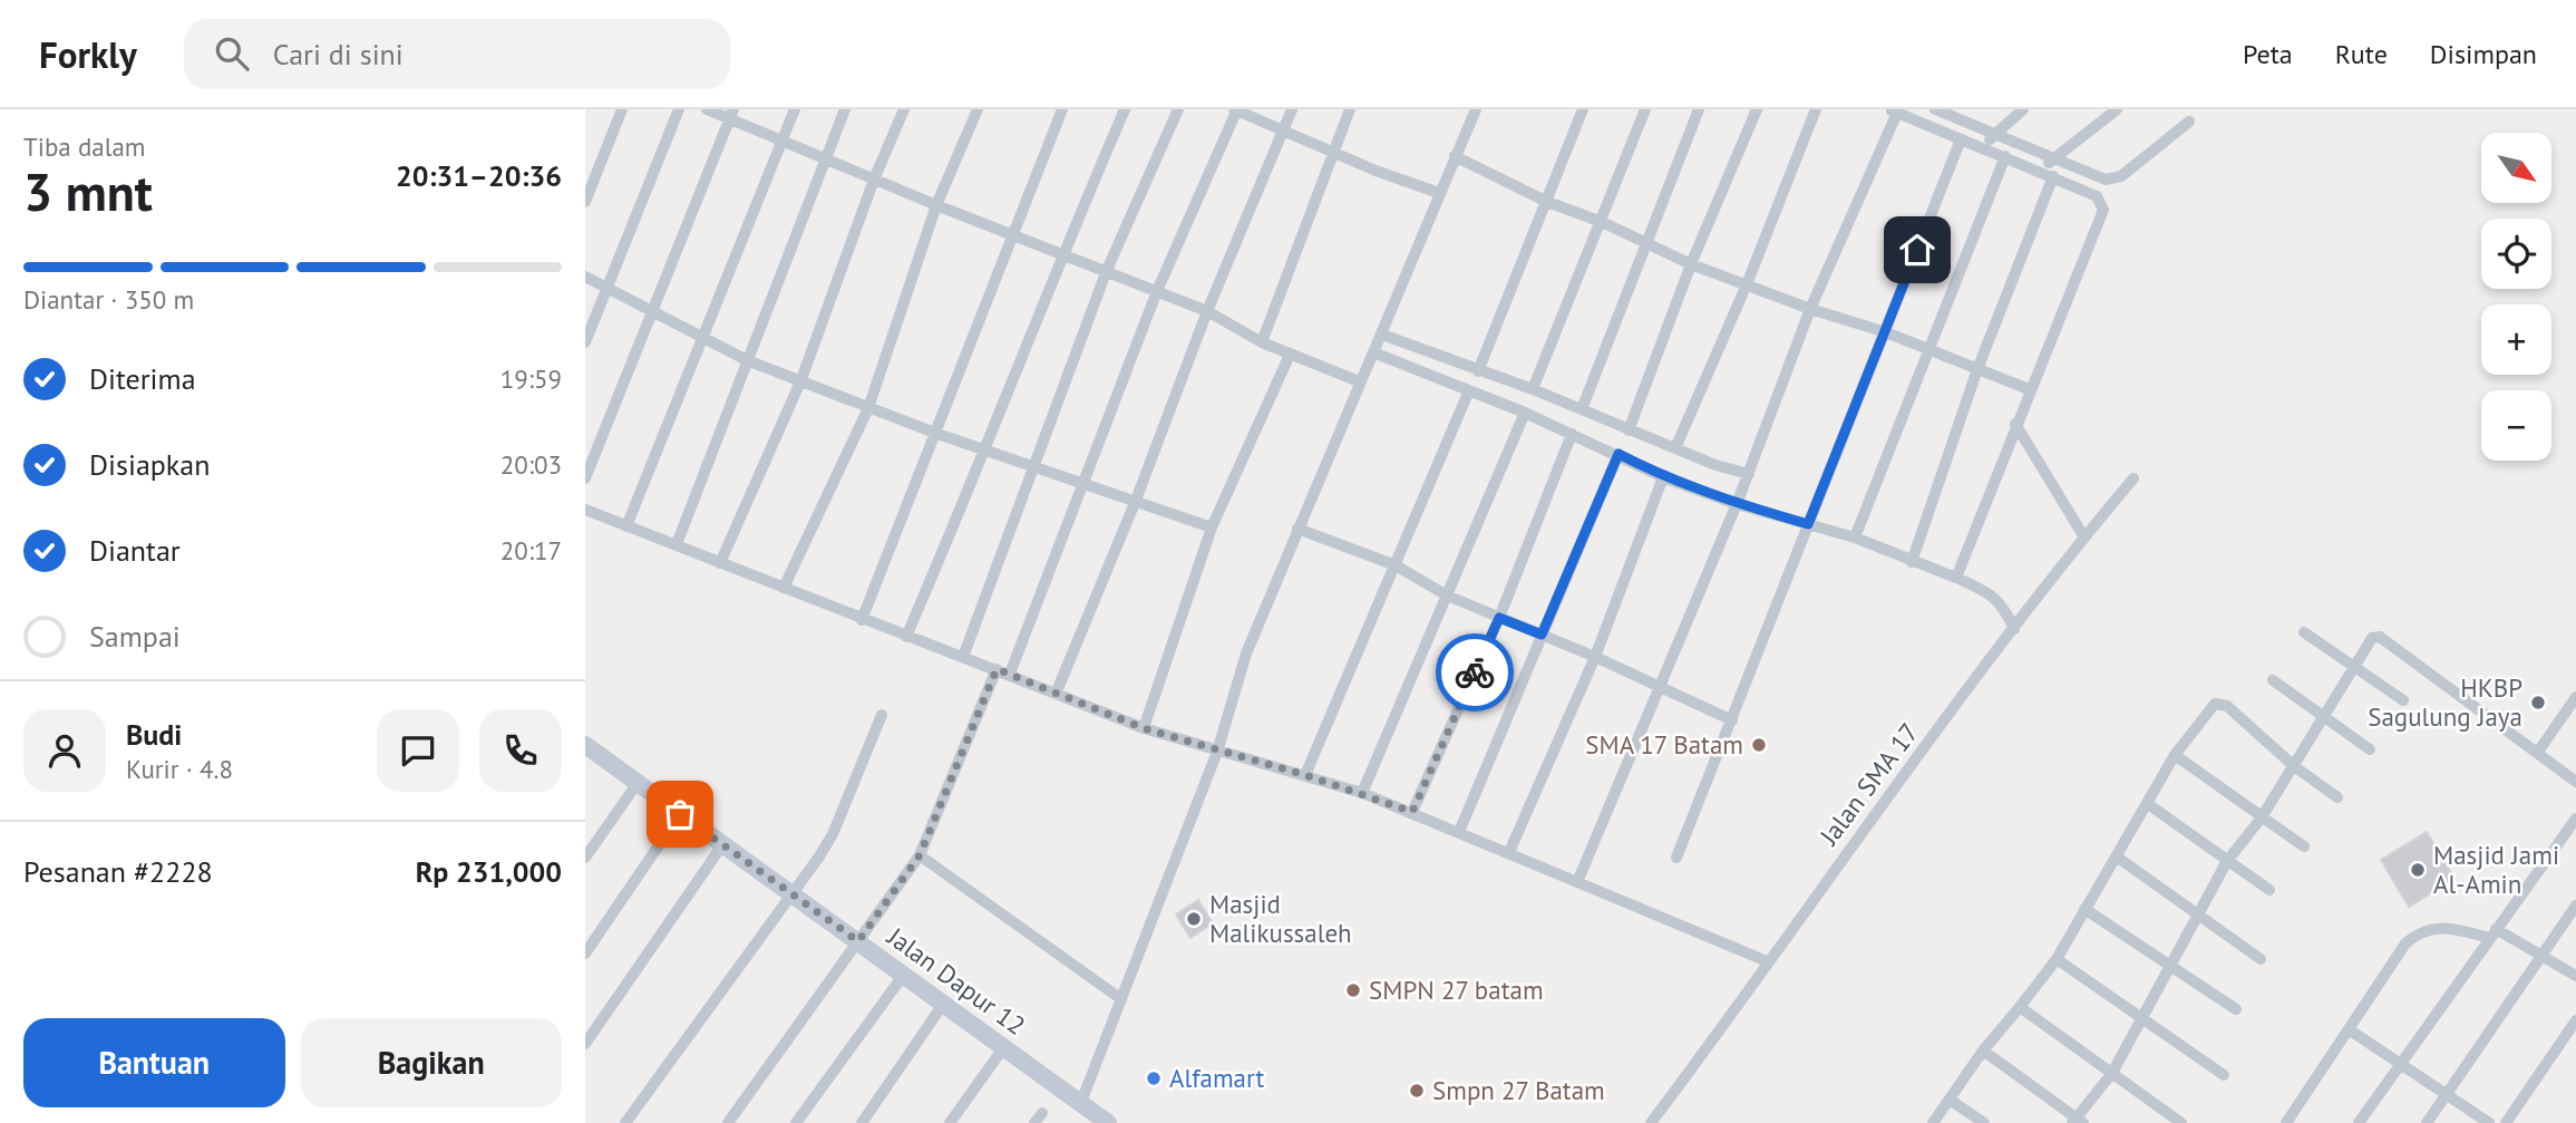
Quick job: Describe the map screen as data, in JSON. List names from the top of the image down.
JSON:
{
  "streets": {
    "street": ["Jalan SMA 17", "Jalan Dapur 12"]
  },
  "places": [
    "HKBP Sagulung Jaya",
    "SMA 17 Batam",
    "Masjid Jami Al-Amin",
    "Masjid Malikussaleh",
    "SMPN 27 batam",
    "Alfamart",
    "Smpn 27 Batam"
  ],
  "north": "bottom right",
  "page": {
    "header": "Forkly",
    "search": "Cari di sini",
    "nav": ["Peta", "Rute", "Disimpan"],
    "heading": ["3 mnt", "Tiba dalam", "20:31–20:36"],
    "panel": [
      "Budi",
      "Kurir · 4.8",
      "Pesanan #2228",
      "Rp 231,000"
    ],
    "map_buttons": ["+", "−"],
    "bar": "Diantar · 350 m",
    "list": [
      ["Diterima", "19:59"],
      ["Disiapkan", "20:03"],
      ["Diantar", "20:17"],
      "Sampai"
    ],
    "buttons": ["Bantuan", "Bagikan"]
  }
}
